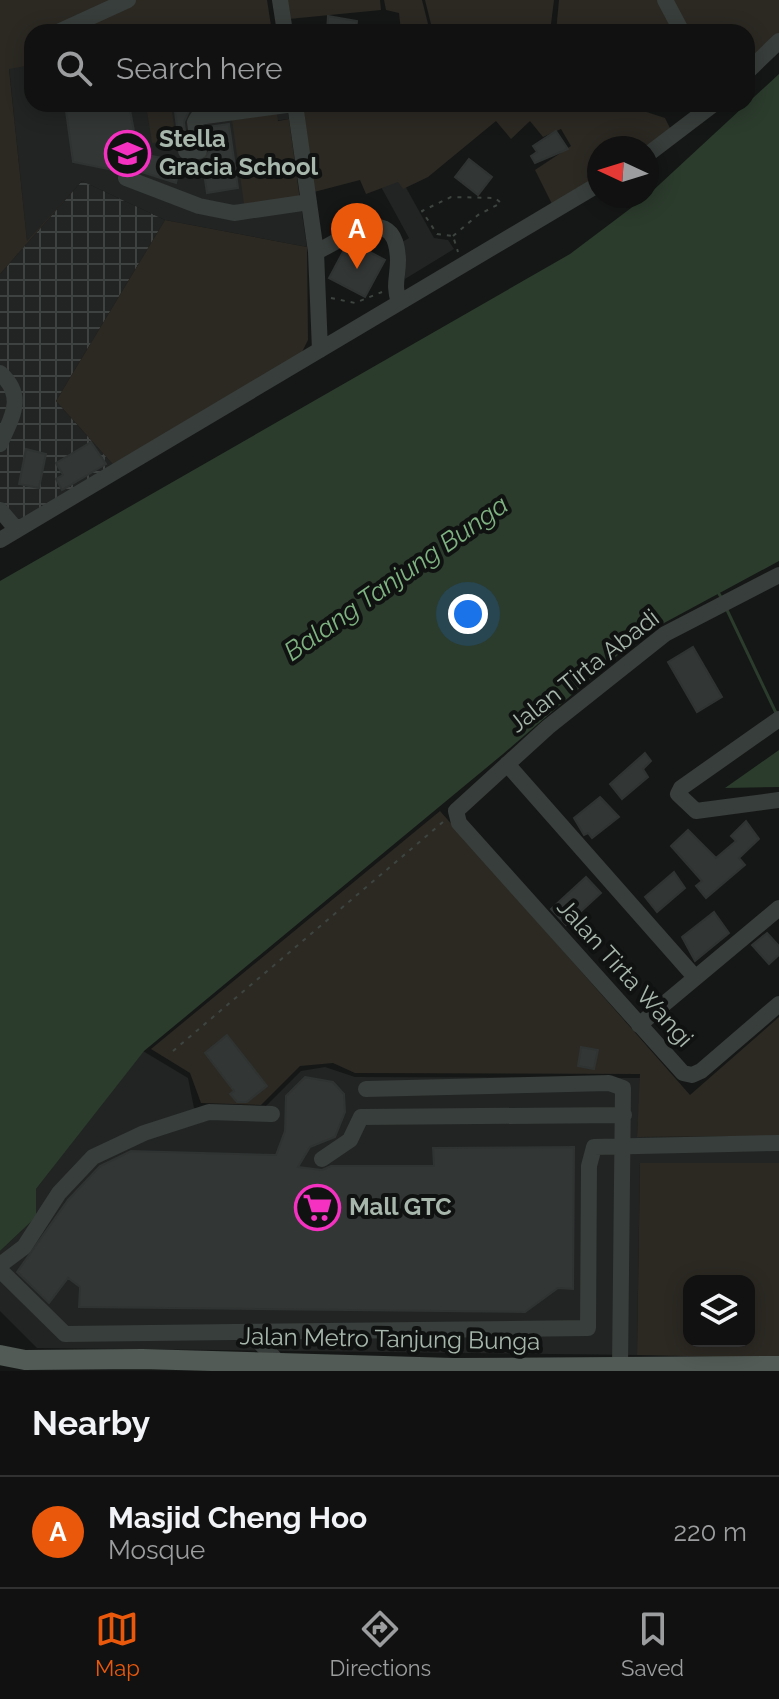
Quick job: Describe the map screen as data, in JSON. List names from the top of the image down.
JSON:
{
  "streets": {
    "main road": ["Jalan Metro Tanjung Bunga"],
    "street": ["Jalan Tirta Abadi", "Jalan Tirta Wangi"]
  },
  "crossings": [
    ["Jalan Tirta Abadi", "Jalan Tirta Wangi"]
  ],
  "water": ["Balang Tanjung Bunga"],
  "places": {
    "school or university": ["Stella Gracia School"],
    "supermarket": ["Mall GTC"]
  },
  "north": "left",
  "page": {
    "search": "Search here",
    "pins": "A",
    "heading": "Nearby",
    "list": [
      {
        "mark": "A",
        "name": "Masjid Cheng Hoo",
        "note": "Mosque",
        "value": "220 m"
      }
    ],
    "nav": ["Map", "Directions", "Saved"]
  }
}
